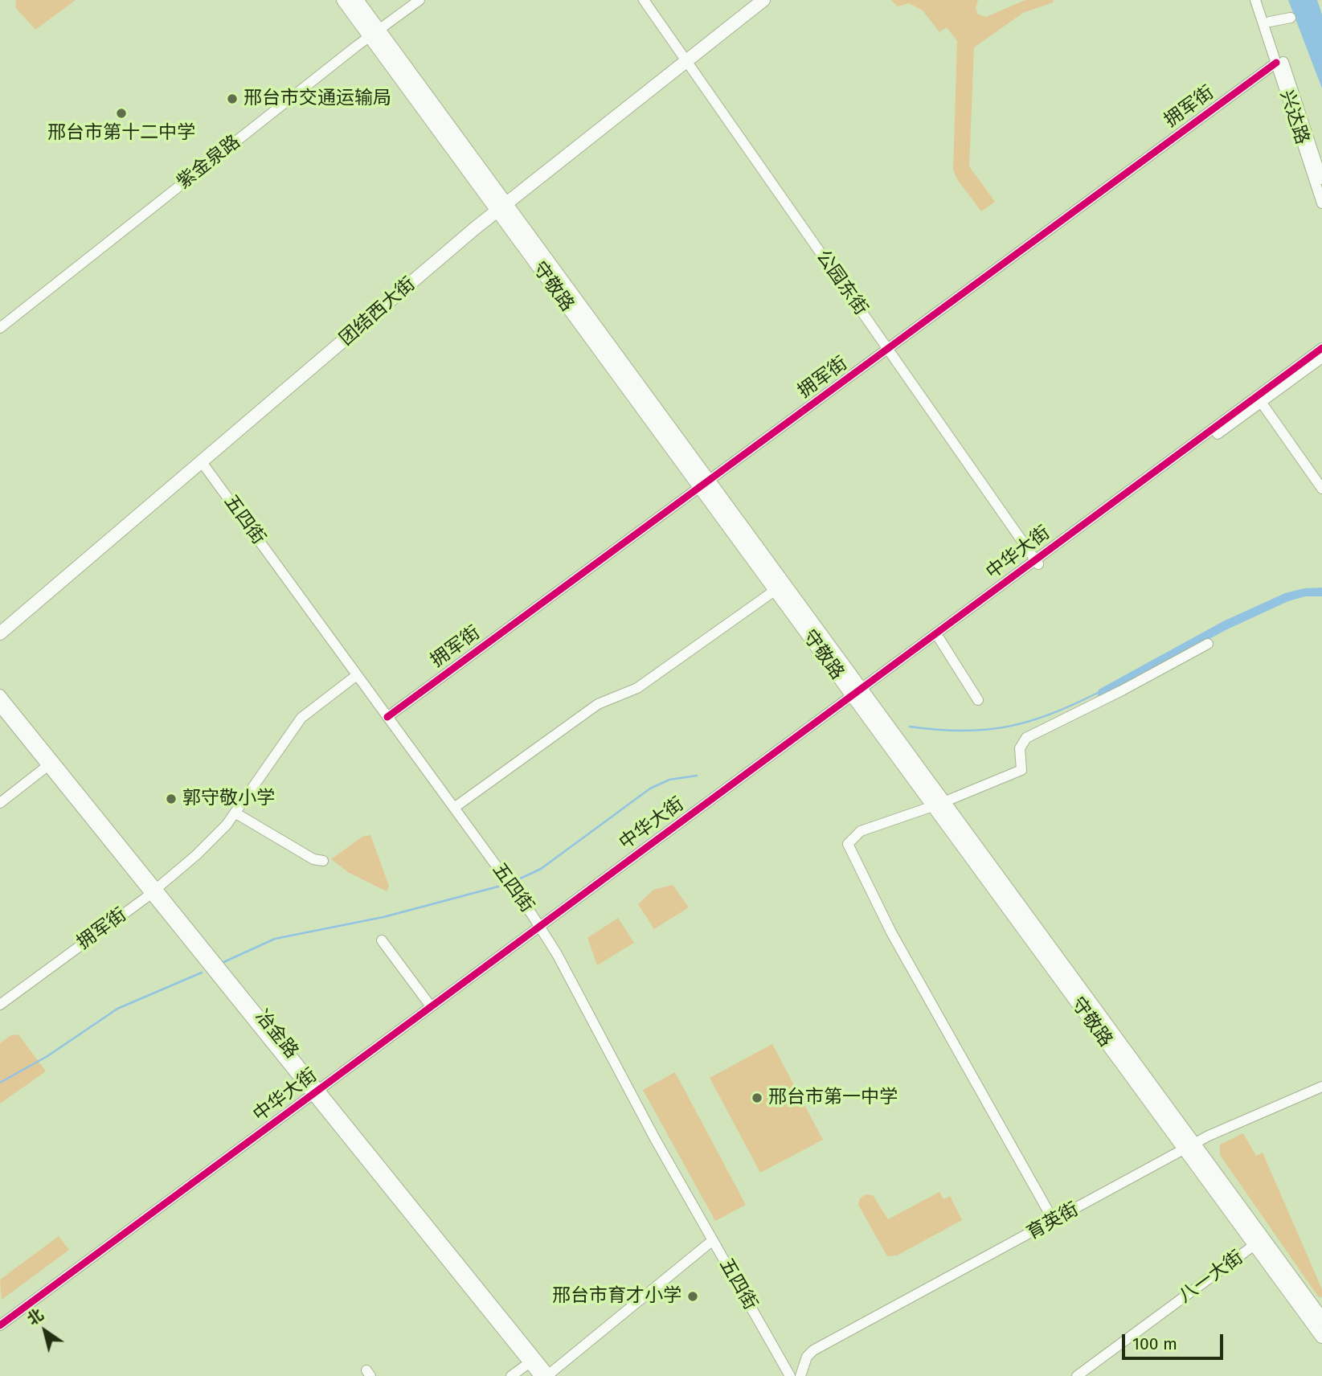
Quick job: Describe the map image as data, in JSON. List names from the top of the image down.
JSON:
{
  "streets": {
    "main road": ["守敬路", "团结西大街"],
    "street": [
      "拥军街",
      "兴达路",
      "紫金泉路",
      "公园东街",
      "五四街",
      "中华大街",
      "冶金路",
      "育英街",
      "八一大街"
    ]
  },
  "crossings": [
    ["拥军街", "兴达路"],
    ["拥军街", "公园东街"],
    ["拥军街", "守敬路"],
    ["拥军街", "五四街"],
    ["拥军街", "冶金路"],
    ["紫金泉路", "守敬路"],
    ["公园东街", "团结西大街"],
    ["公园东街", "中华大街"],
    ["守敬路", "团结西大街"],
    ["守敬路", "中华大街"],
    ["守敬路", "育英街"],
    ["守敬路", "八一大街"],
    ["团结西大街", "五四街"],
    ["五四街", "中华大街"],
    ["中华大街", "冶金路"]
  ],
  "places": [
    "邢台市交通运输局",
    "邢台市第十二中学",
    "郭守敬小学",
    "邢台市第一中学",
    "邢台市育才小学"
  ],
  "scale_bar": "100 m",
  "north": "top left"
}
